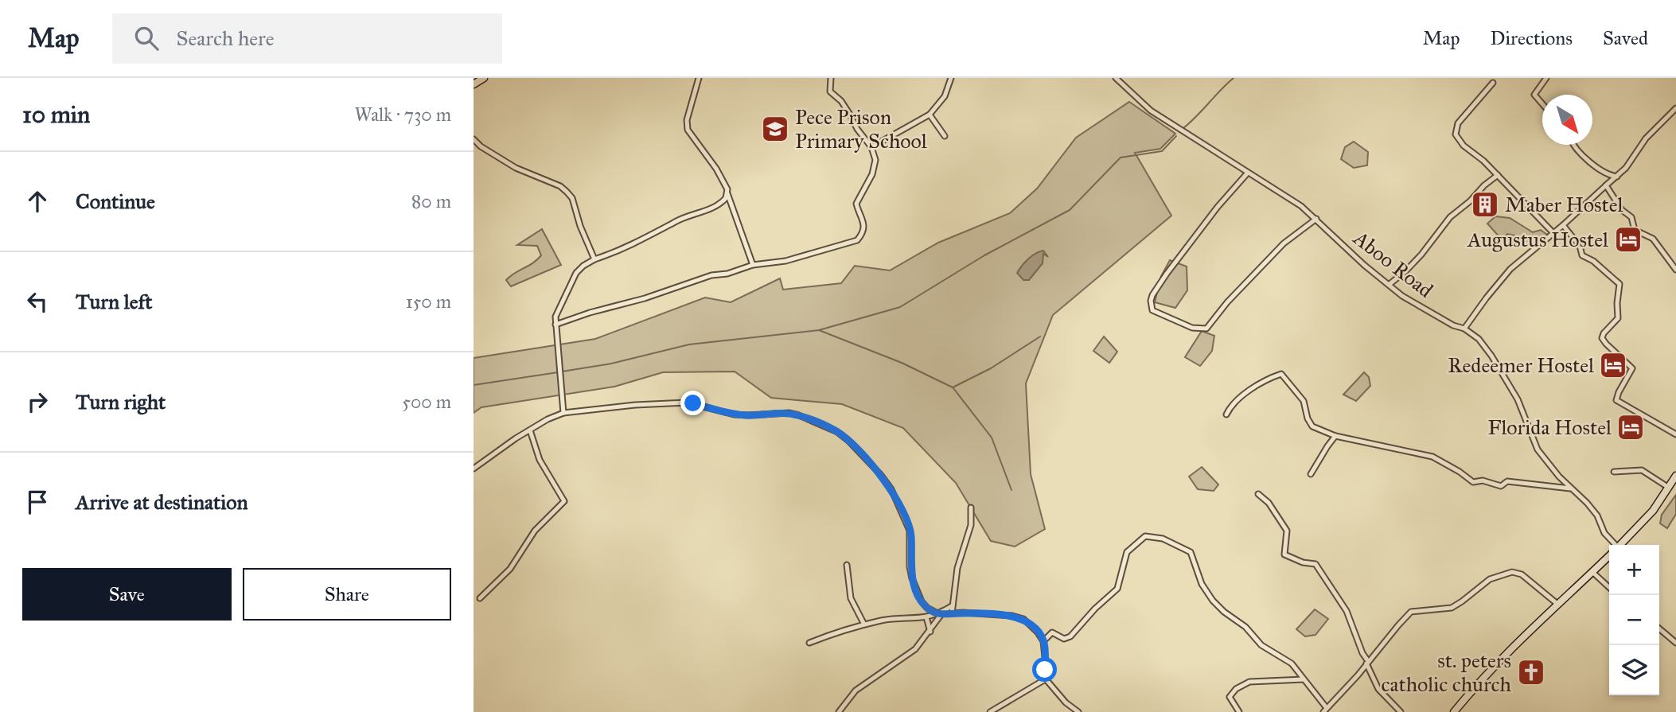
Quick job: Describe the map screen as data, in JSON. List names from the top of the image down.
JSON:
{
  "streets": {
    "street": ["Aboo Road"]
  },
  "places": {
    "school or university": ["Pece Prison Primary School"],
    "building": ["Maber Hostel"],
    "hotel": ["Augustus Hostel", "Redeemer Hostel", "Florida Hostel"],
    "church": ["st. peters catholic church"]
  },
  "north": "bottom right",
  "page": {
    "header": "Map",
    "search": "Search here",
    "nav": ["Map", "Directions", "Saved"],
    "heading": ["10 min", "Walk · 730 m"],
    "list": [
      ["Continue", "80 m"],
      ["Turn left", "150 m"],
      ["Turn right", "500 m"],
      "Arrive at destination"
    ],
    "map_buttons": ["+", "−"],
    "buttons": ["Save", "Share"]
  }
}
